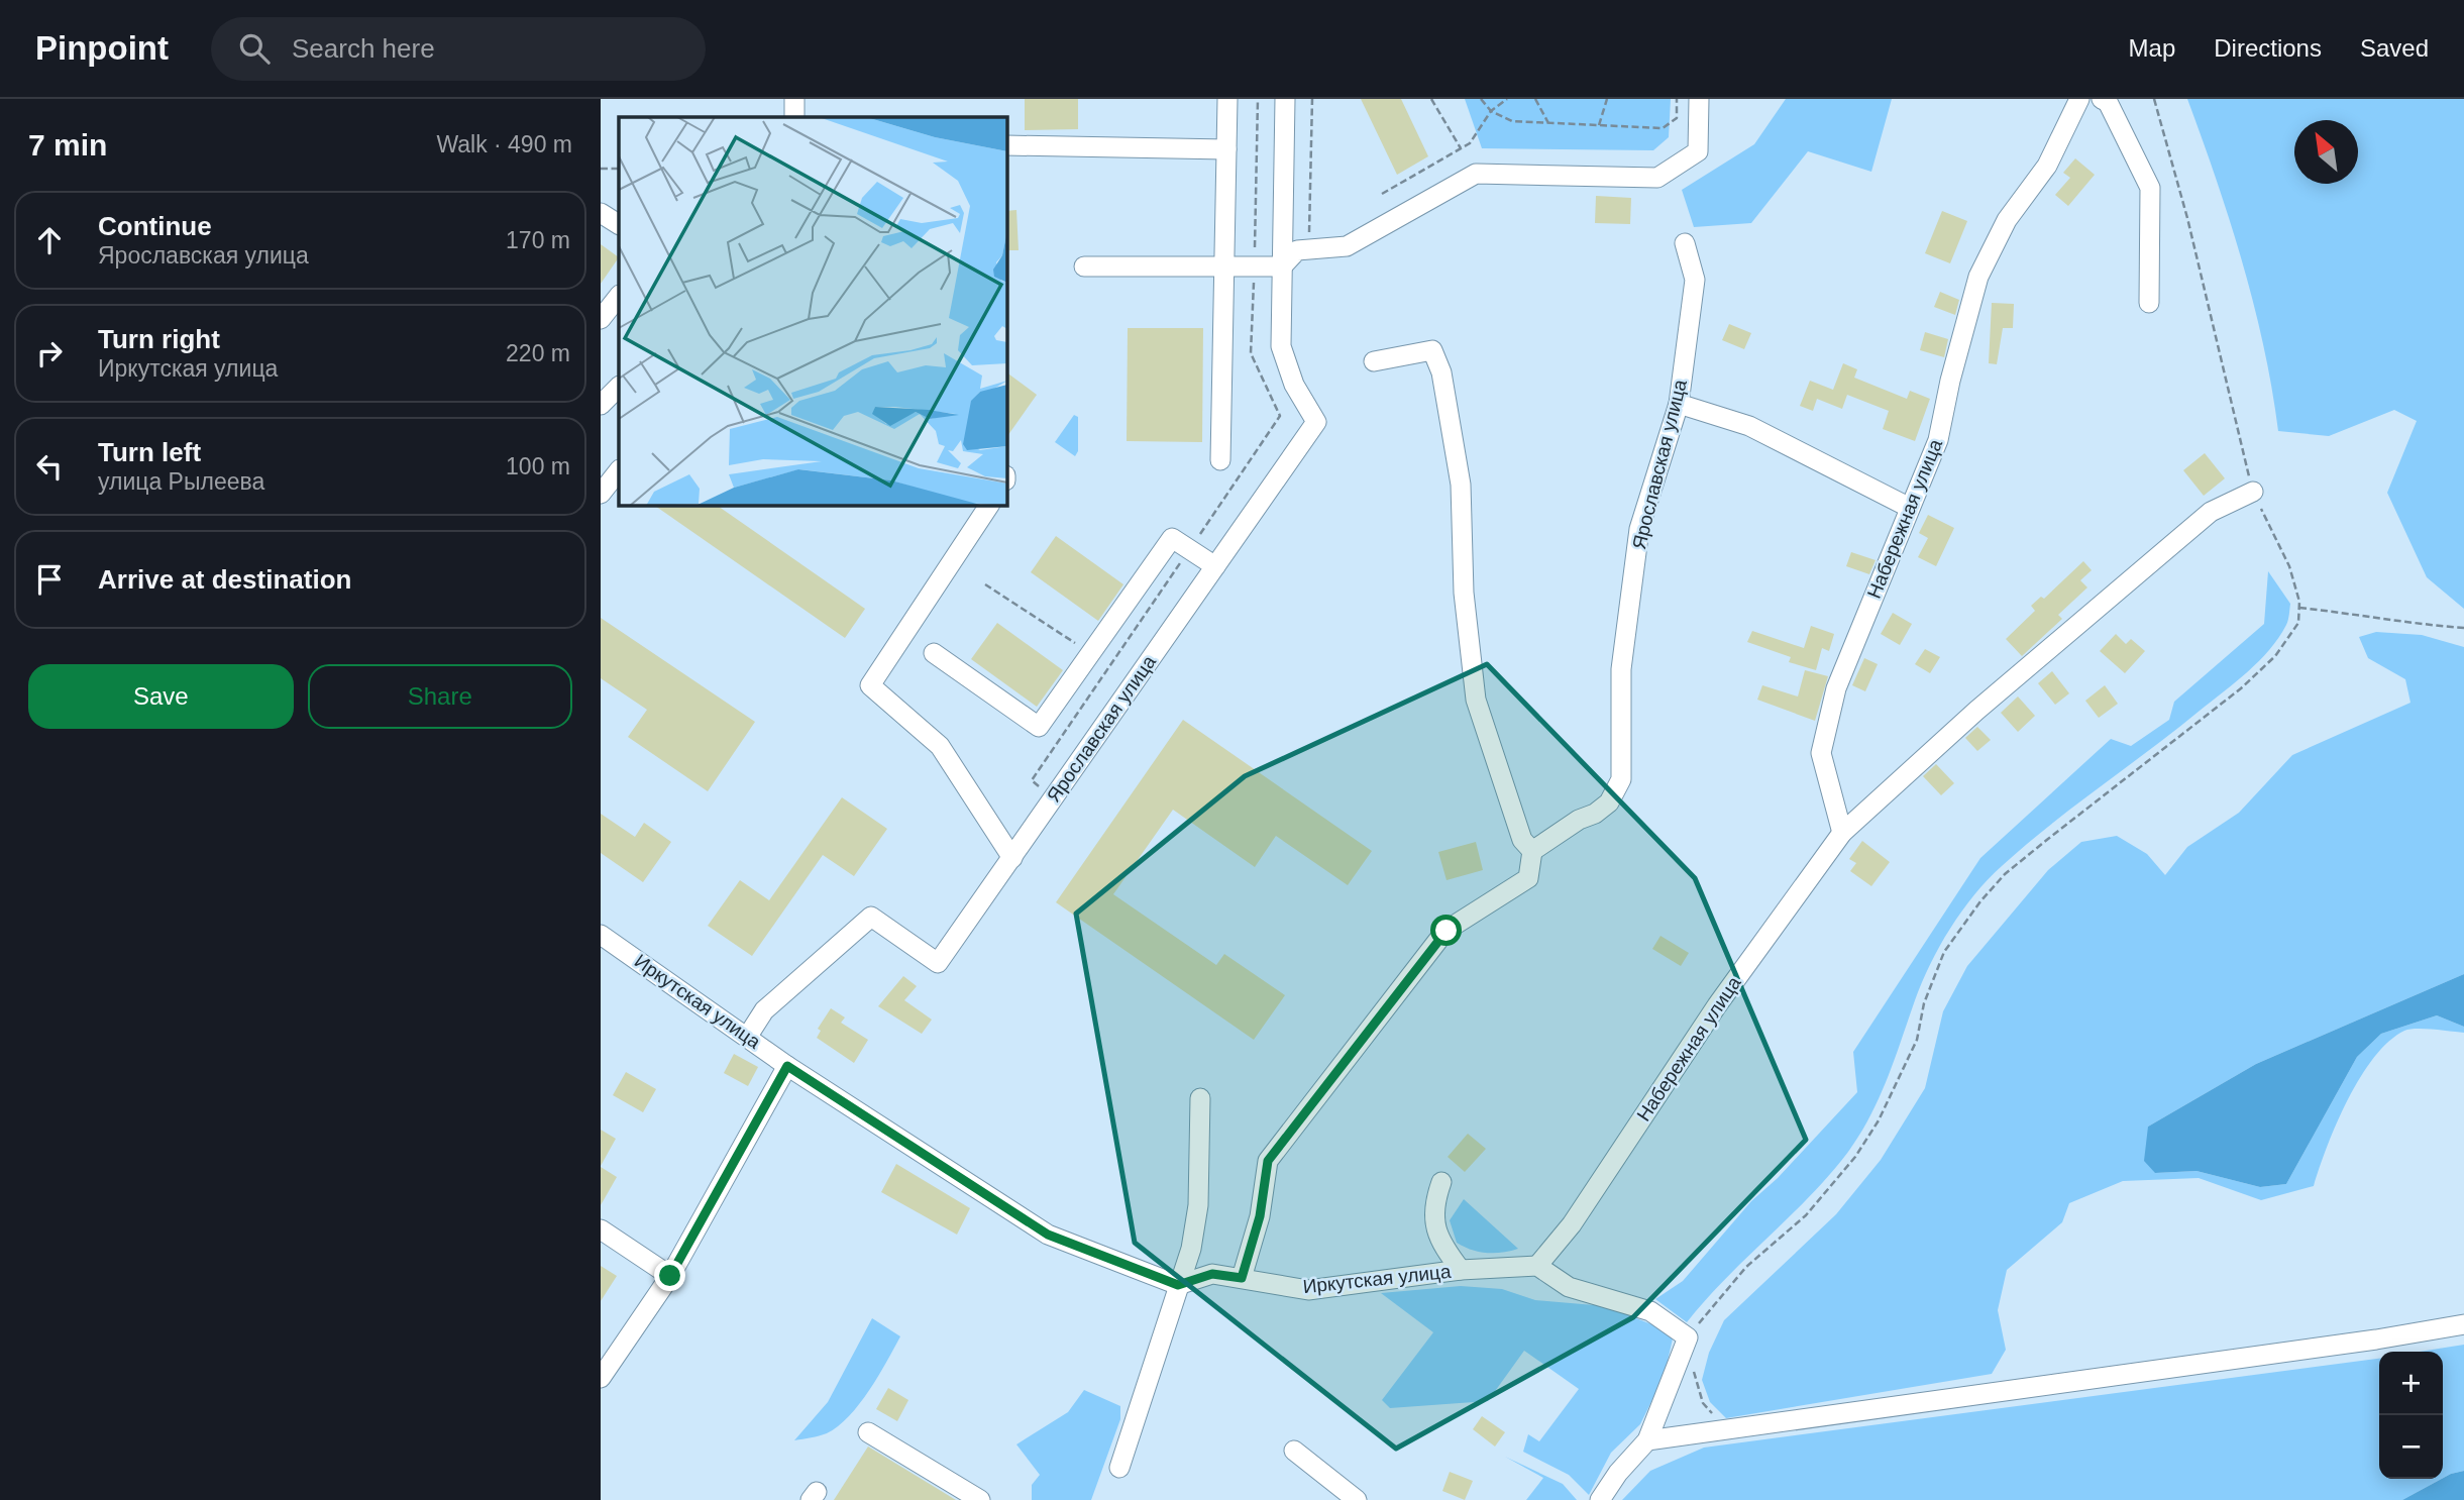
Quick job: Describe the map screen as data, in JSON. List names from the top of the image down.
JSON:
{
  "streets": {
    "street": ["Ярославская улица", "Набережная улица", "Иркутская улица"]
  },
  "crossings": [
    ["Ярославская улица", "Иркутская улица"],
    ["Набережная улица", "Иркутская улица"]
  ],
  "north": "top left",
  "page": {
    "header": "Pinpoint",
    "search": "Search here",
    "nav": ["Map", "Directions", "Saved"],
    "heading": ["7 min", "Walk · 490 m"],
    "list": [
      ["Continue", "Ярославская улица", "170 m"],
      ["Turn right", "Иркутская улица", "220 m"],
      ["Turn left", "улица Рылеева", "100 m"],
      "Arrive at destination"
    ],
    "buttons": ["Save", "Share"],
    "map_buttons": ["+", "−"]
  }
}
